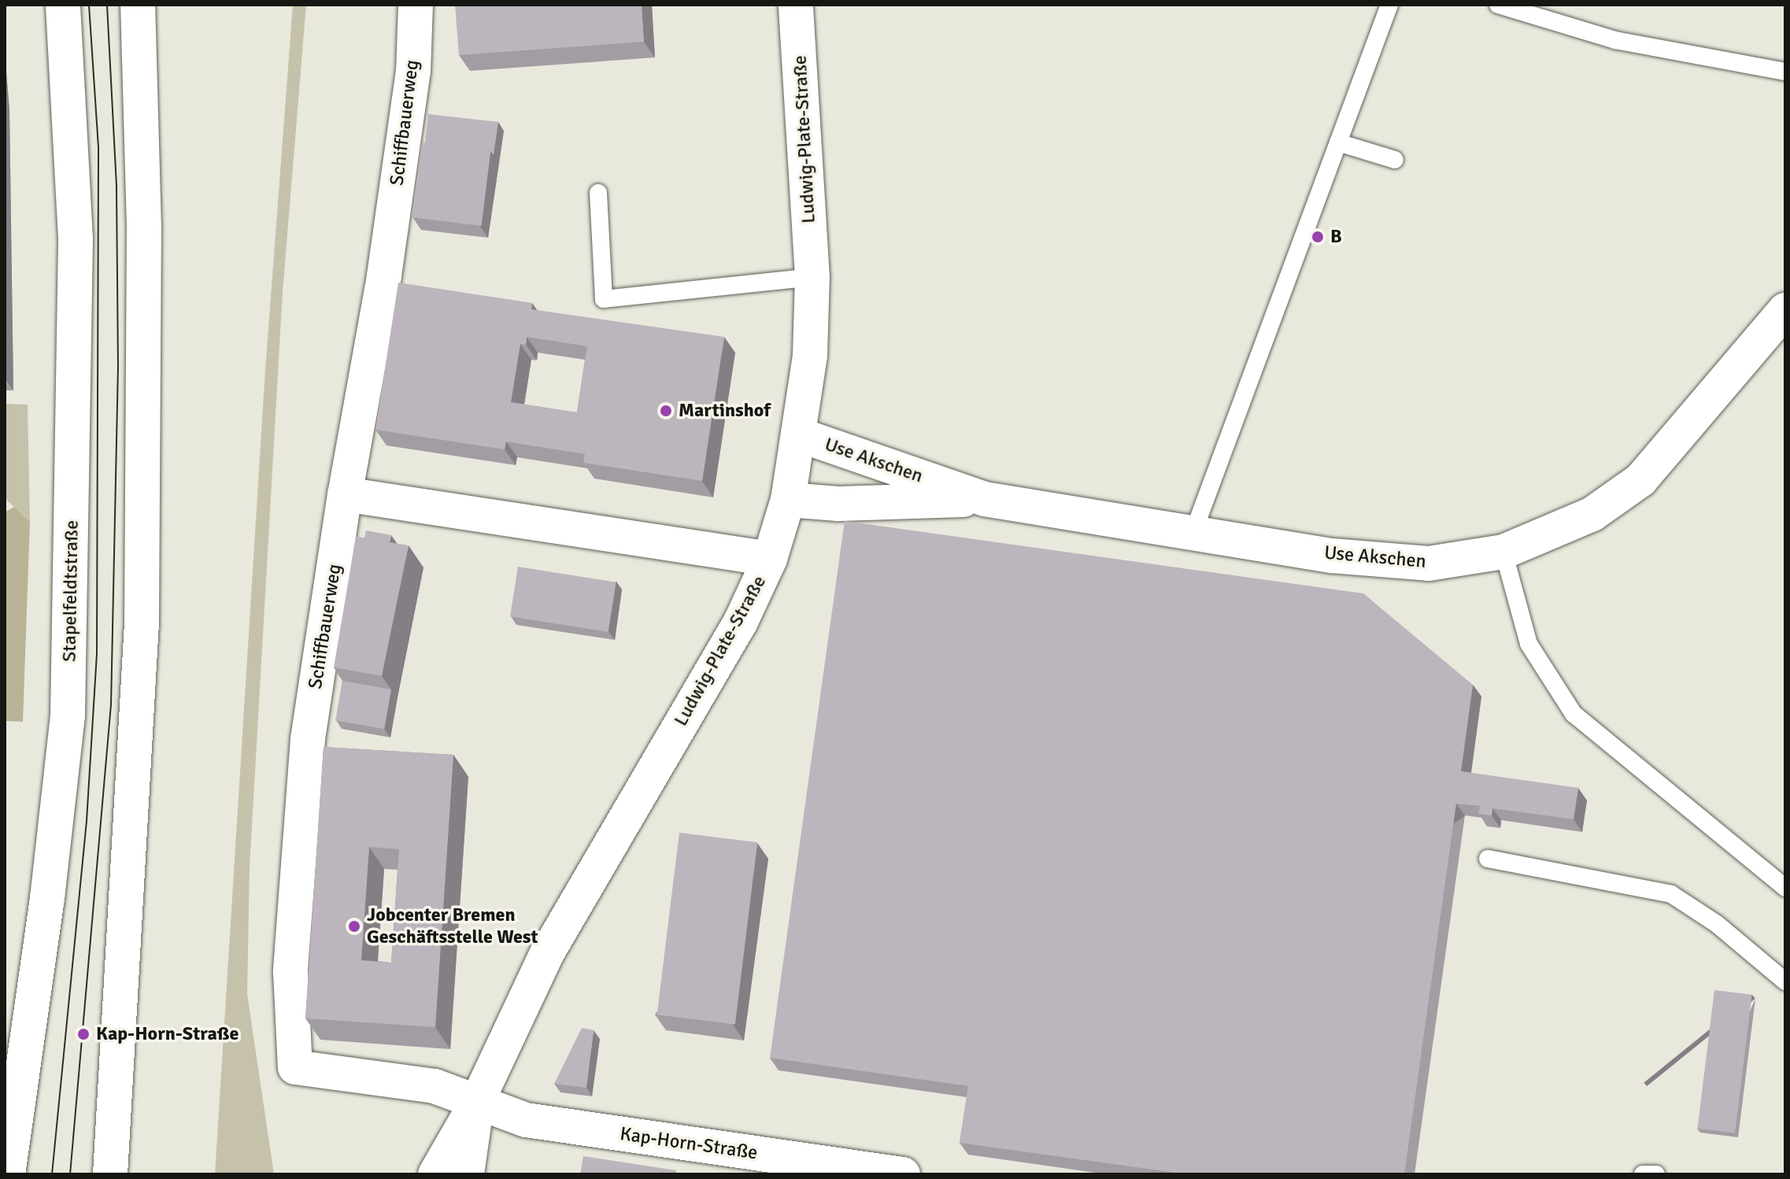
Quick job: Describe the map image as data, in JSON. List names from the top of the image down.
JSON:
{
  "streets": {
    "street": [
      "Schiffbauerweg",
      "Ludwig-Plate-Straße",
      "Use Akschen",
      "Stapelfeldtstraße",
      "Kap-Horn-Straße"
    ]
  },
  "crossings": [
    ["Schiffbauerweg", "Ludwig-Plate-Straße"],
    ["Schiffbauerweg", "Kap-Horn-Straße"],
    ["Ludwig-Plate-Straße", "Use Akschen"],
    ["Ludwig-Plate-Straße", "Kap-Horn-Straße"]
  ],
  "places": [
    "B",
    "Martinshof",
    "Jobcenter Bremen Geschäftsstelle West",
    "Kap-Horn-Straße"
  ]
}
